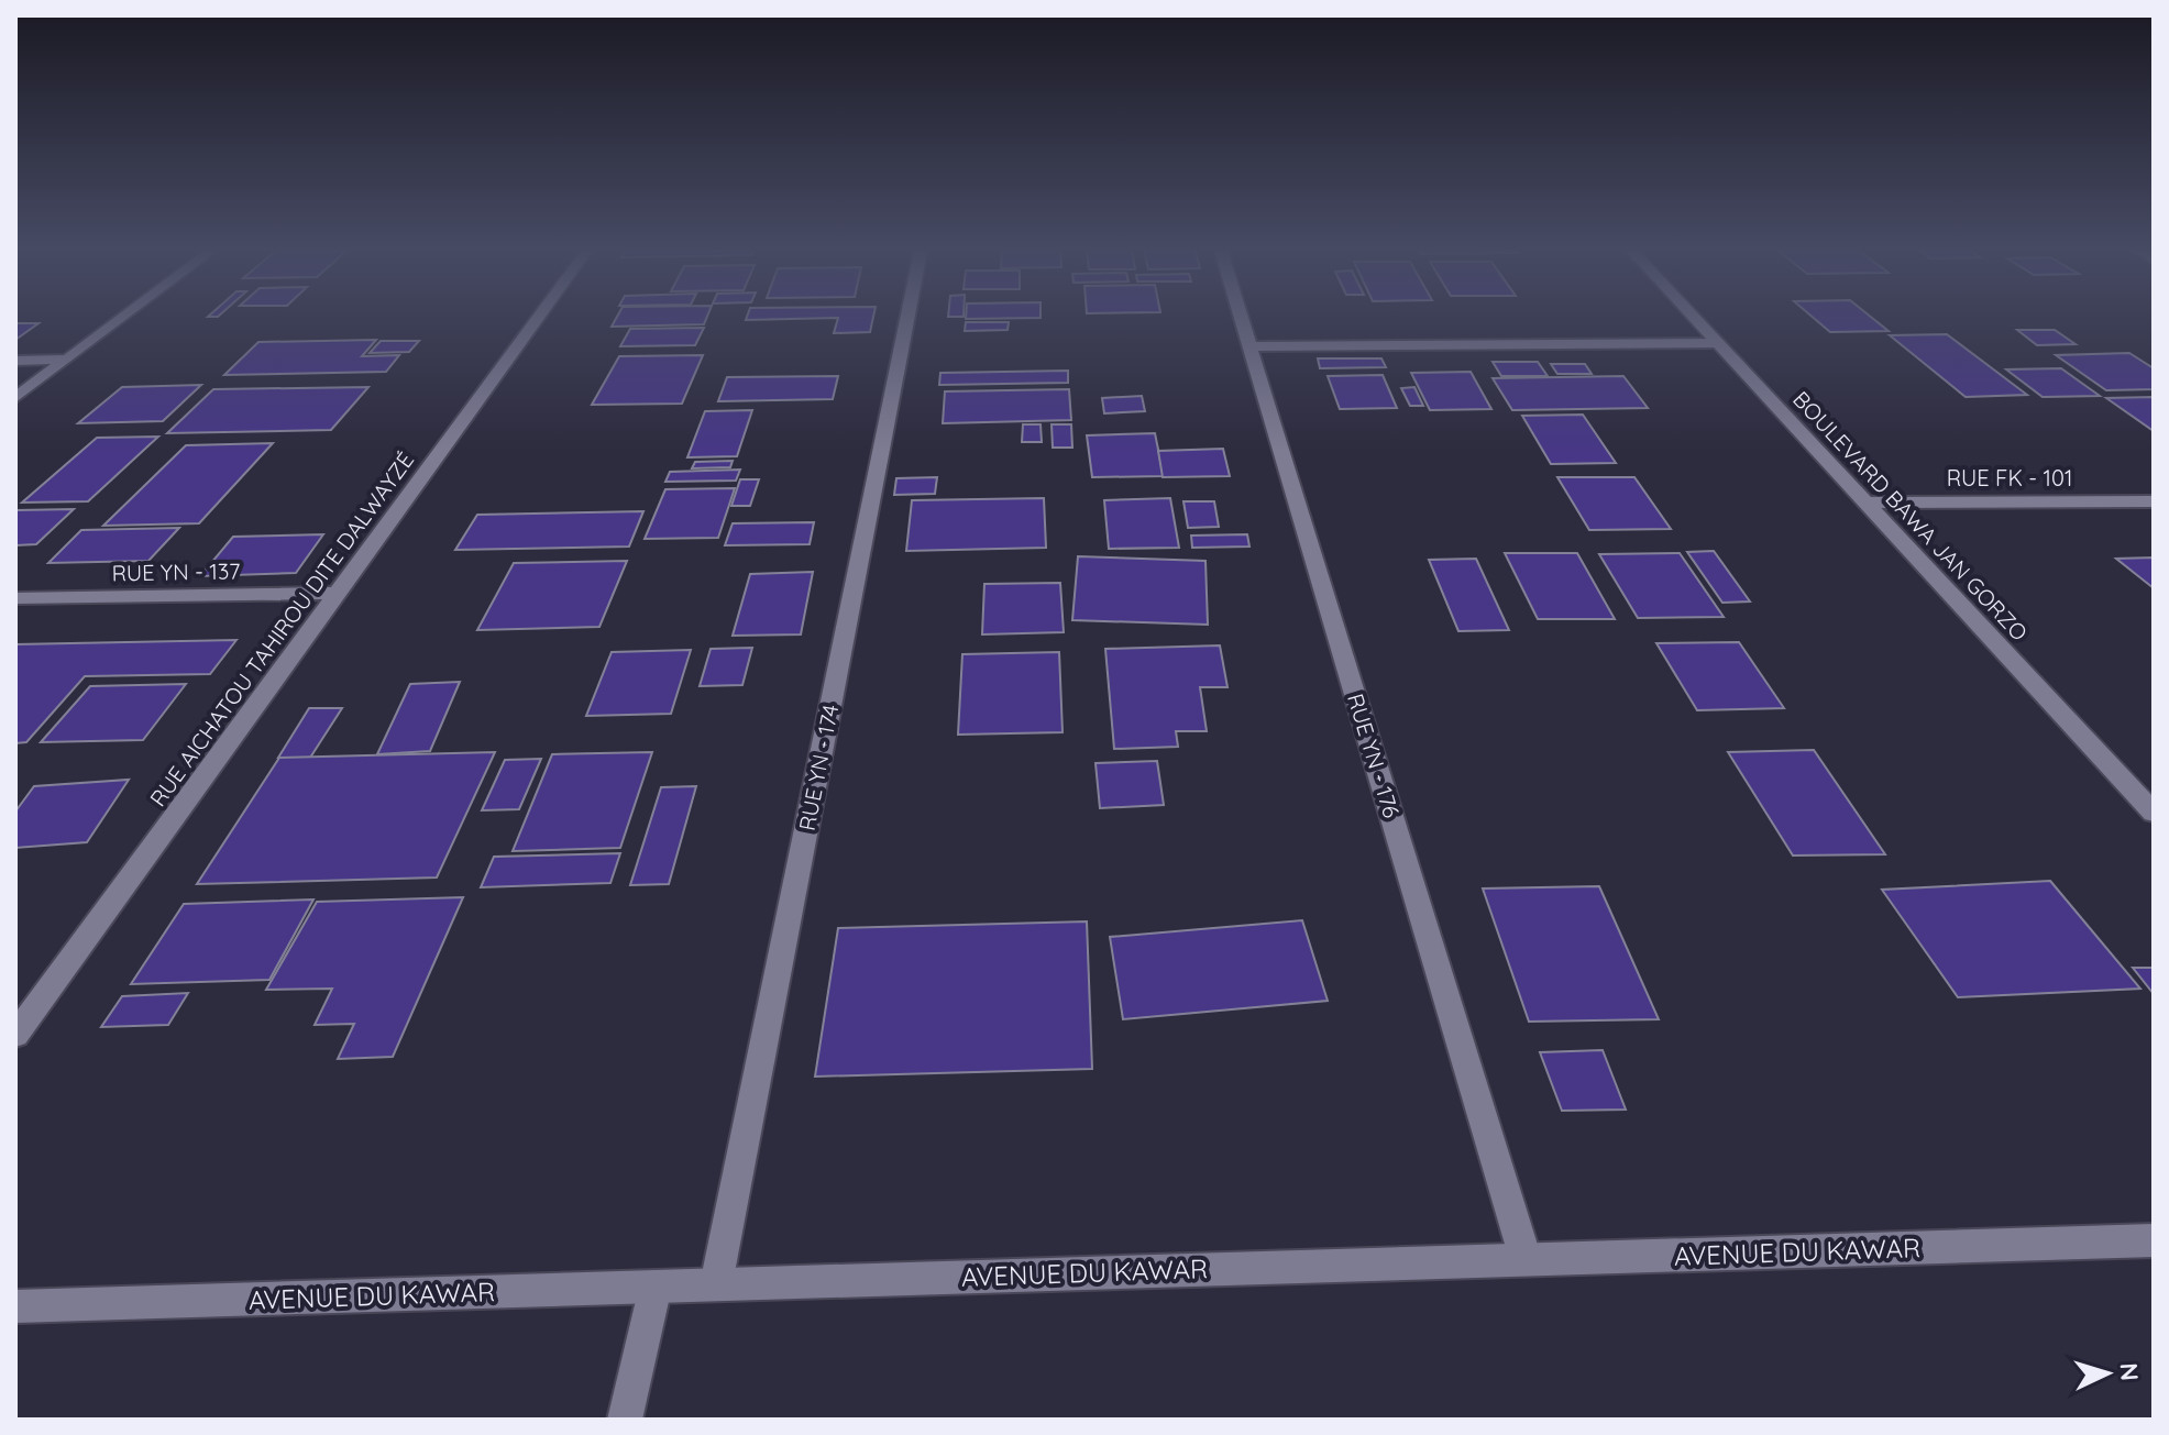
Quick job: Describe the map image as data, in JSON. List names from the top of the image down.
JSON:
{
  "streets": {
    "street": [
      "RUE FK - 101",
      "BOULEVARD BAWA JAN GORZO",
      "RUE YN - 137",
      "RUE AICHATOU TAHIROU DITE DALWAYZÉ",
      "RUE YN - 176",
      "RUE YN - 174",
      "AVENUE DU KAWAR"
    ]
  },
  "crossings": [
    ["RUE FK - 101", "BOULEVARD BAWA JAN GORZO"],
    ["RUE YN - 137", "RUE AICHATOU TAHIROU DITE DALWAYZÉ"],
    ["RUE YN - 176", "AVENUE DU KAWAR"],
    ["RUE YN - 174", "AVENUE DU KAWAR"]
  ],
  "north": "right"
}
